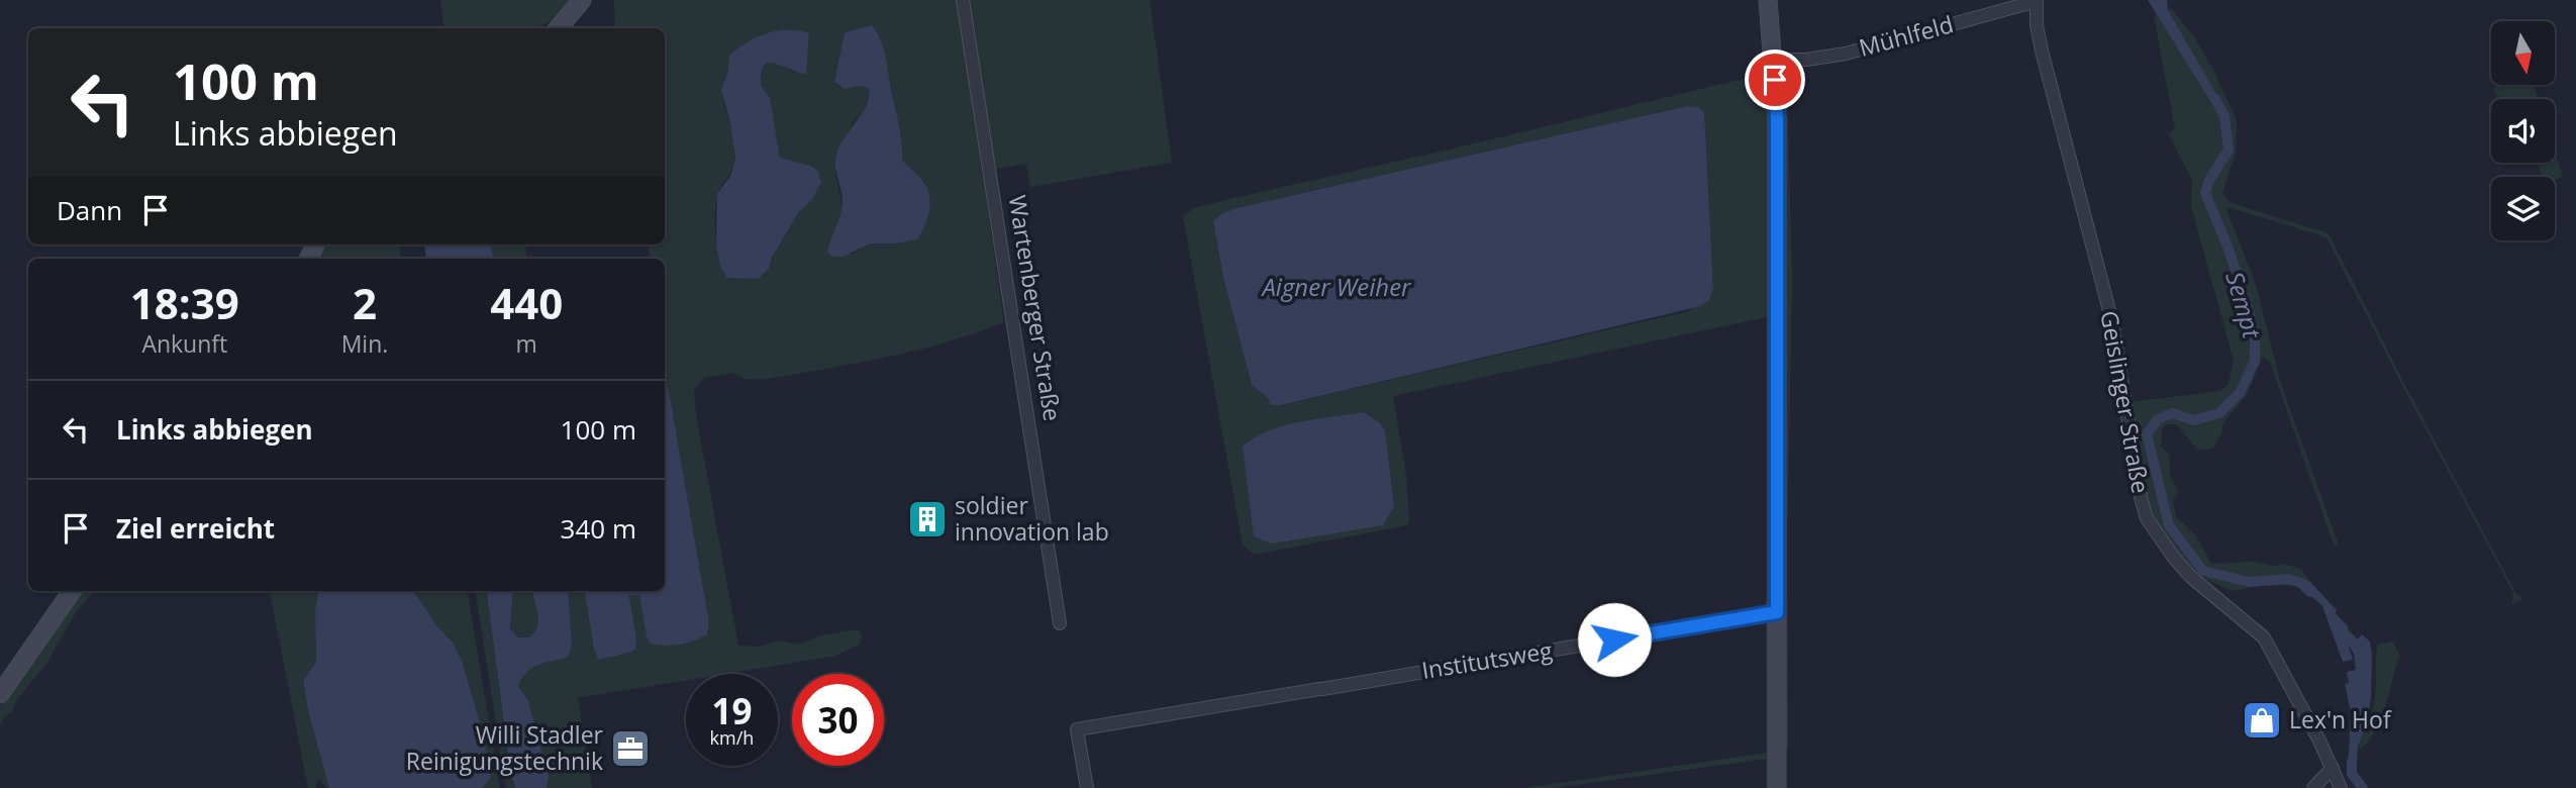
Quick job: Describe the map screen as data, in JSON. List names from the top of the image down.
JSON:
{
  "streets": {
    "street": [
      "Mühlfeld",
      "Wartenberger Straße",
      "Geislinger Straße",
      "Institutsweg"
    ]
  },
  "crossings": [
    ["Mühlfeld", "Geislinger Straße"]
  ],
  "water": ["Aigner Weiher", "Sempt"],
  "places": {
    "building": ["soldier innovation lab"],
    "shop": ["Lex'n Hof"],
    "office": ["Willi Stadler Reinigungstechnik"]
  },
  "north": "bottom",
  "page": {
    "turn": ["100 m", "Links abbiegen"],
    "then": "Dann",
    "eta": [
      "18:39",
      "Ankunft",
      "2",
      "Min.",
      "440",
      "m"
    ],
    "list": [
      {
        "name": "Links abbiegen",
        "value": "100 m"
      },
      {
        "name": "Ziel erreicht",
        "value": "340 m"
      }
    ],
    "speed": "19 km/h",
    "limit": "30"
  }
}
